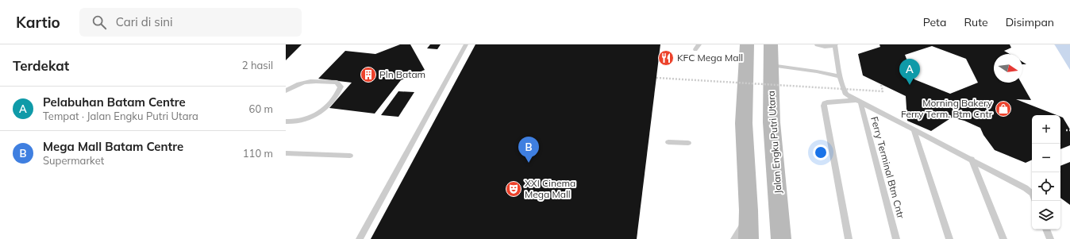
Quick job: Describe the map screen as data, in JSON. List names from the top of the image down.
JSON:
{
  "streets": {
    "main road": ["Jalan Engku Putri Utara"],
    "lane": ["Ferry Terminal Btm Cntr"]
  },
  "places": {
    "restaurant": ["KFC Mega Mall"],
    "building": ["Pln Batam"],
    "shop": ["Morning Bakery Ferry Term. Btm Cntr"],
    "theatre": ["XXI Cinema Mega Mall"]
  },
  "north": "right",
  "page": {
    "header": "Kartio",
    "search": "Cari di sini",
    "nav": ["Peta", "Rute", "Disimpan"],
    "heading": ["Terdekat", "2 hasil"],
    "pins": ["A", "B"],
    "list": [
      {
        "mark": "A",
        "name": "Pelabuhan Batam Centre",
        "note": "Tempat · Jalan Engku Putri Utara",
        "value": "60 m"
      },
      {
        "mark": "B",
        "name": "Mega Mall Batam Centre",
        "note": "Supermarket",
        "value": "110 m"
      }
    ],
    "map_buttons": ["+", "−"]
  }
}
